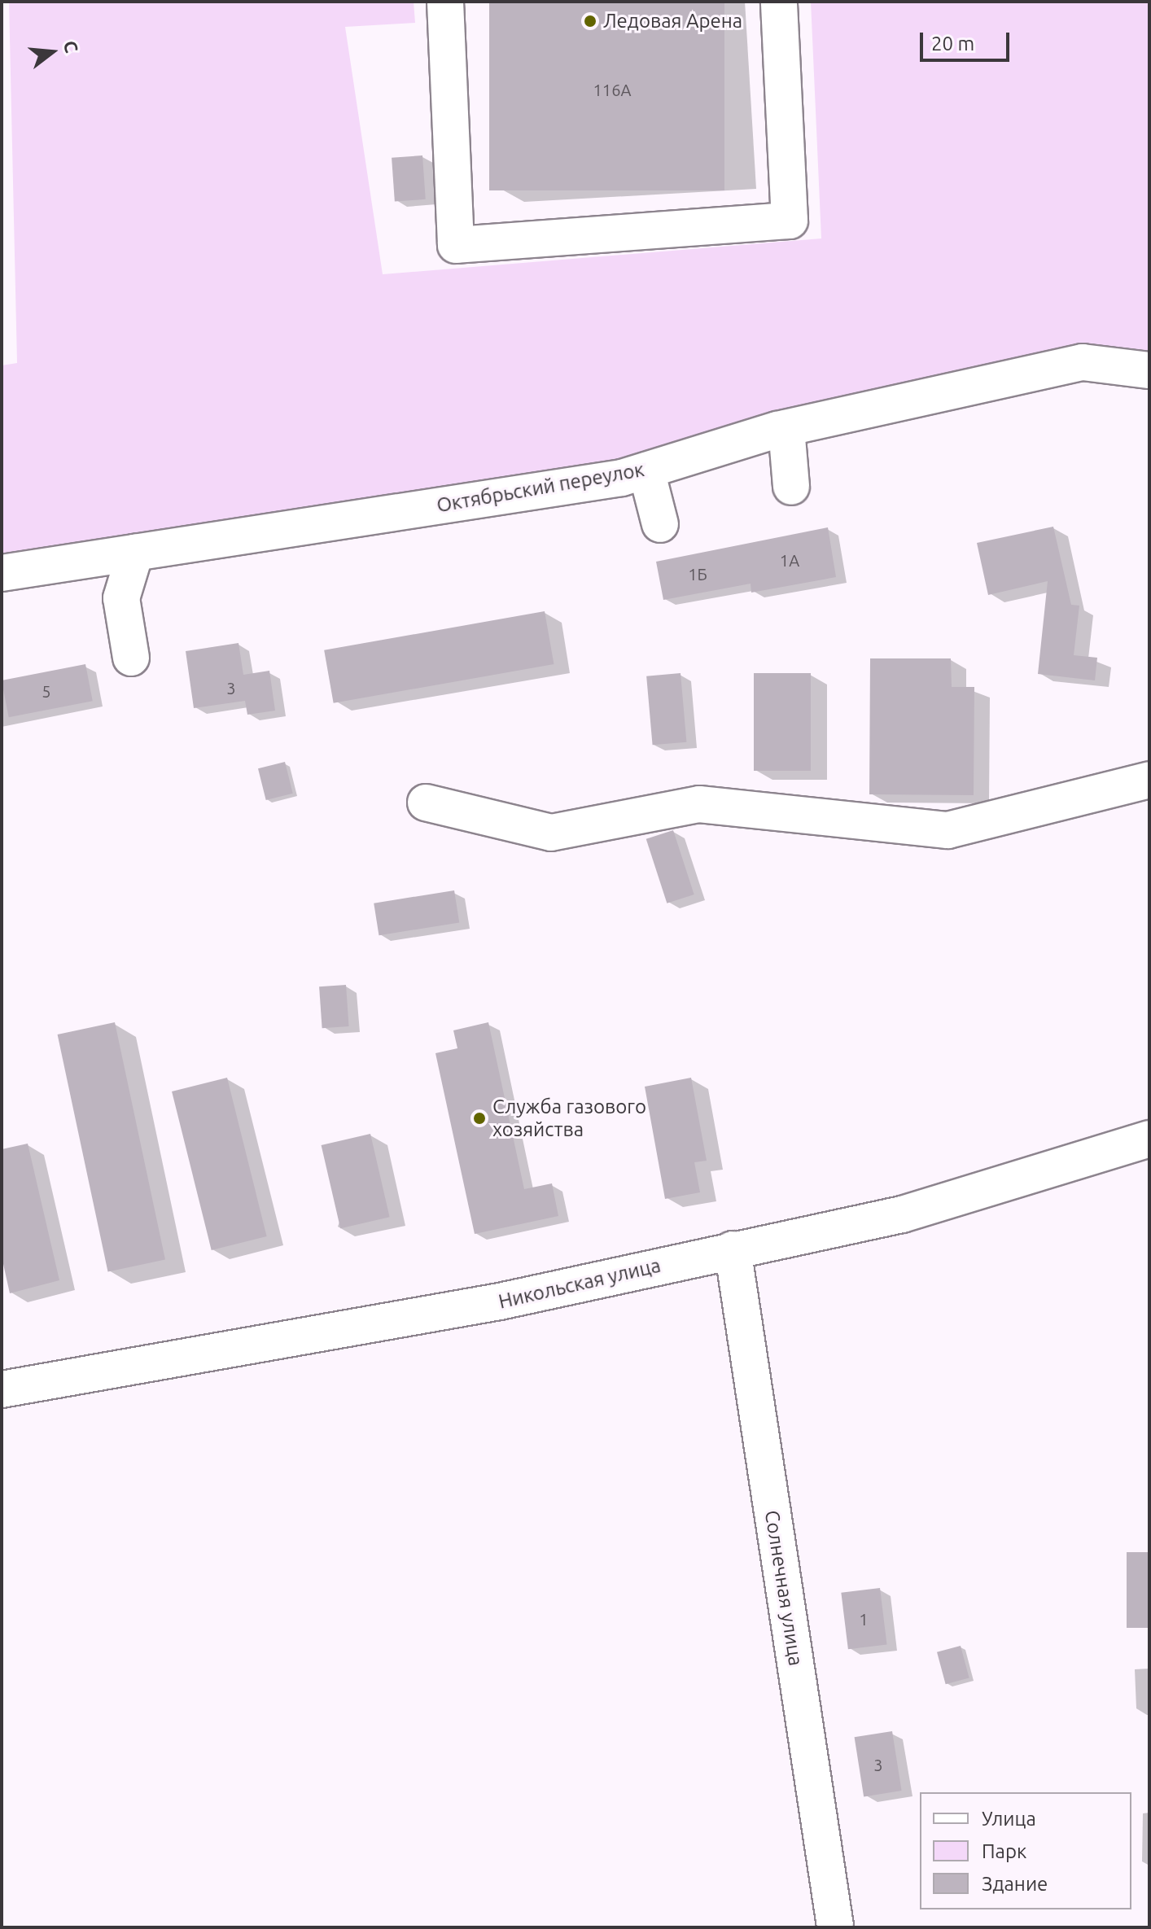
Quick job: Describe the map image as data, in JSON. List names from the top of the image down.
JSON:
{
  "streets": {
    "street": ["Октябрьский переулок", "Никольская улица", "Солнечная улица"]
  },
  "crossings": [
    ["Никольская улица", "Солнечная улица"]
  ],
  "places": ["Ледовая Арена", "Служба газового хозяйства"],
  "house_numbers": [
    "116А",
    "1А",
    "1Б",
    "3",
    "5",
    "1",
    "3"
  ],
  "legend": ["Улица", "Парк", "Здание"],
  "scale_bar": "20 m",
  "north": "right"
}
